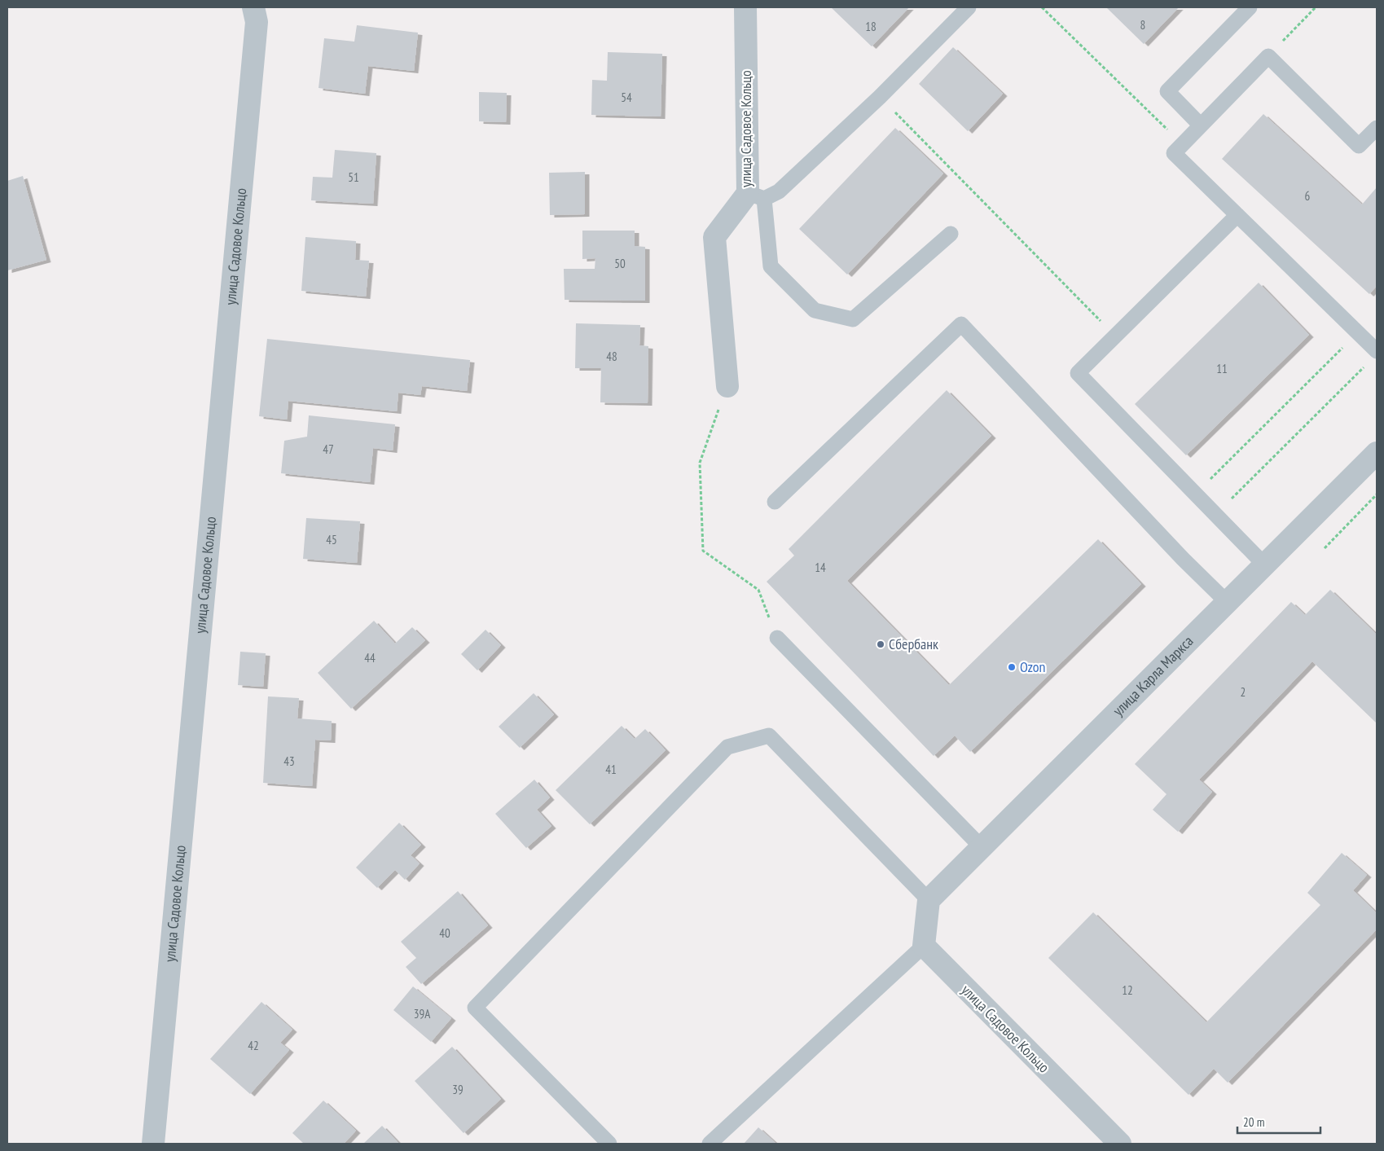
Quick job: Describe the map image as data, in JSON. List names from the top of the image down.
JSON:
{
  "streets": {
    "street": ["улица Садовое Кольцо", "улица Карла Маркса"]
  },
  "places": ["Сбербанк", "Ozon"],
  "house_numbers": [
    "8",
    "18",
    "54",
    "51",
    "6",
    "50",
    "48",
    "11",
    "47",
    "45",
    "14",
    "44",
    "2",
    "43",
    "41",
    "40",
    "12",
    "39А",
    "42",
    "39"
  ],
  "scale_bar": "20 m"
}
